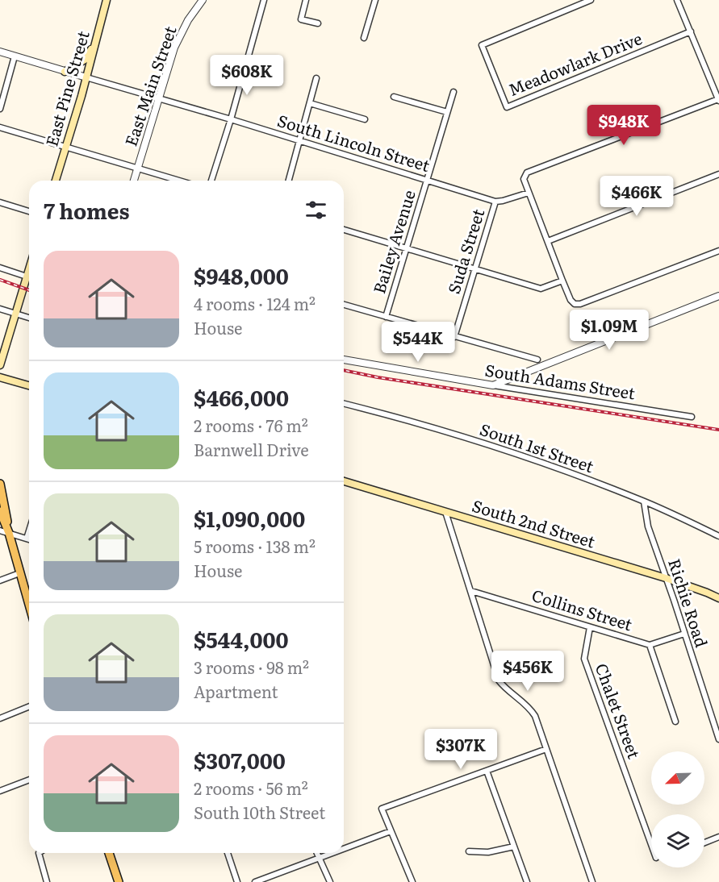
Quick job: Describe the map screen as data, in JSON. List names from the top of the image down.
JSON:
{
  "streets": {
    "main road": ["East Pine Street", "South 2nd Street"],
    "street": [
      "Meadowlark Drive",
      "East Main Street",
      "South Lincoln Street",
      "Bailey Avenue",
      "Suda Street",
      "South Adams Street",
      "South 1st Street",
      "Richie Road",
      "Collins Street",
      "Chalet Street"
    ]
  },
  "crossings": [
    ["East Main Street", "South Lincoln Street"],
    ["East Pine Street", "South Lincoln Street"],
    ["South Lincoln Street", "Bailey Avenue"],
    ["South Lincoln Street", "Suda Street"],
    ["South 1st Street", "Richie Road"],
    ["South 2nd Street", "Richie Road"],
    ["Richie Road", "Collins Street"],
    ["Collins Street", "Chalet Street"]
  ],
  "north": "bottom left",
  "page": {
    "price": [
      "$608K",
      "$948K",
      "$466K",
      "$1.09M",
      "$544K",
      "$456K",
      "$307K"
    ],
    "heading": "7 homes",
    "list": [
      {
        "name": "$948,000",
        "note": "4 rooms · 124 m² · House"
      },
      {
        "name": "$466,000",
        "note": "2 rooms · 76 m² · Barnwell Drive"
      },
      {
        "name": "$1,090,000",
        "note": "5 rooms · 138 m² · House"
      },
      {
        "name": "$544,000",
        "note": "3 rooms · 98 m² · Apartment"
      },
      {
        "name": "$307,000",
        "note": "2 rooms · 56 m² · South 10th Street"
      }
    ]
  }
}
